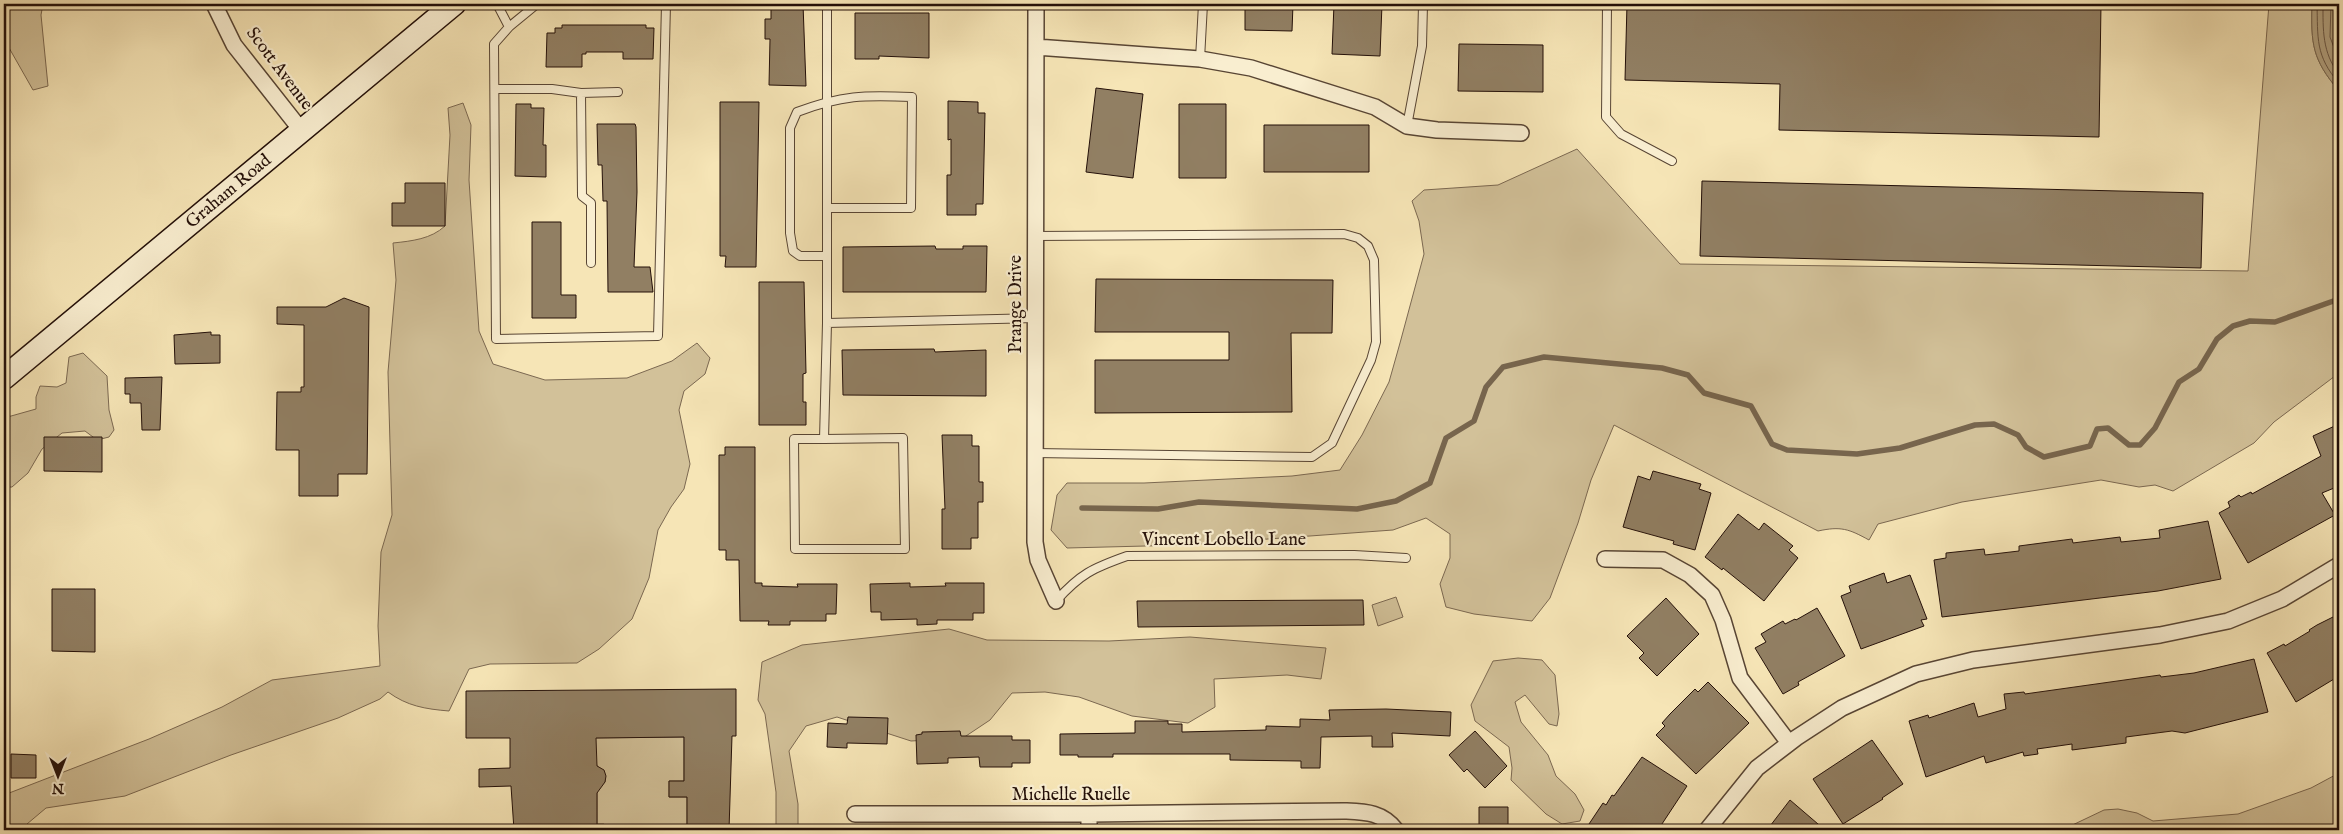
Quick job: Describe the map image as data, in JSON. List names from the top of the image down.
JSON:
{
  "streets": {
    "main road": ["Graham Road"],
    "street": ["Scott Avenue", "Prange Drive", "Michelle Ruelle"],
    "lane": ["Vincent Lobello Lane"]
  },
  "crossings": [
    ["Scott Avenue", "Graham Road"],
    ["Prange Drive", "Vincent Lobello Lane"]
  ],
  "north": "bottom"
}
